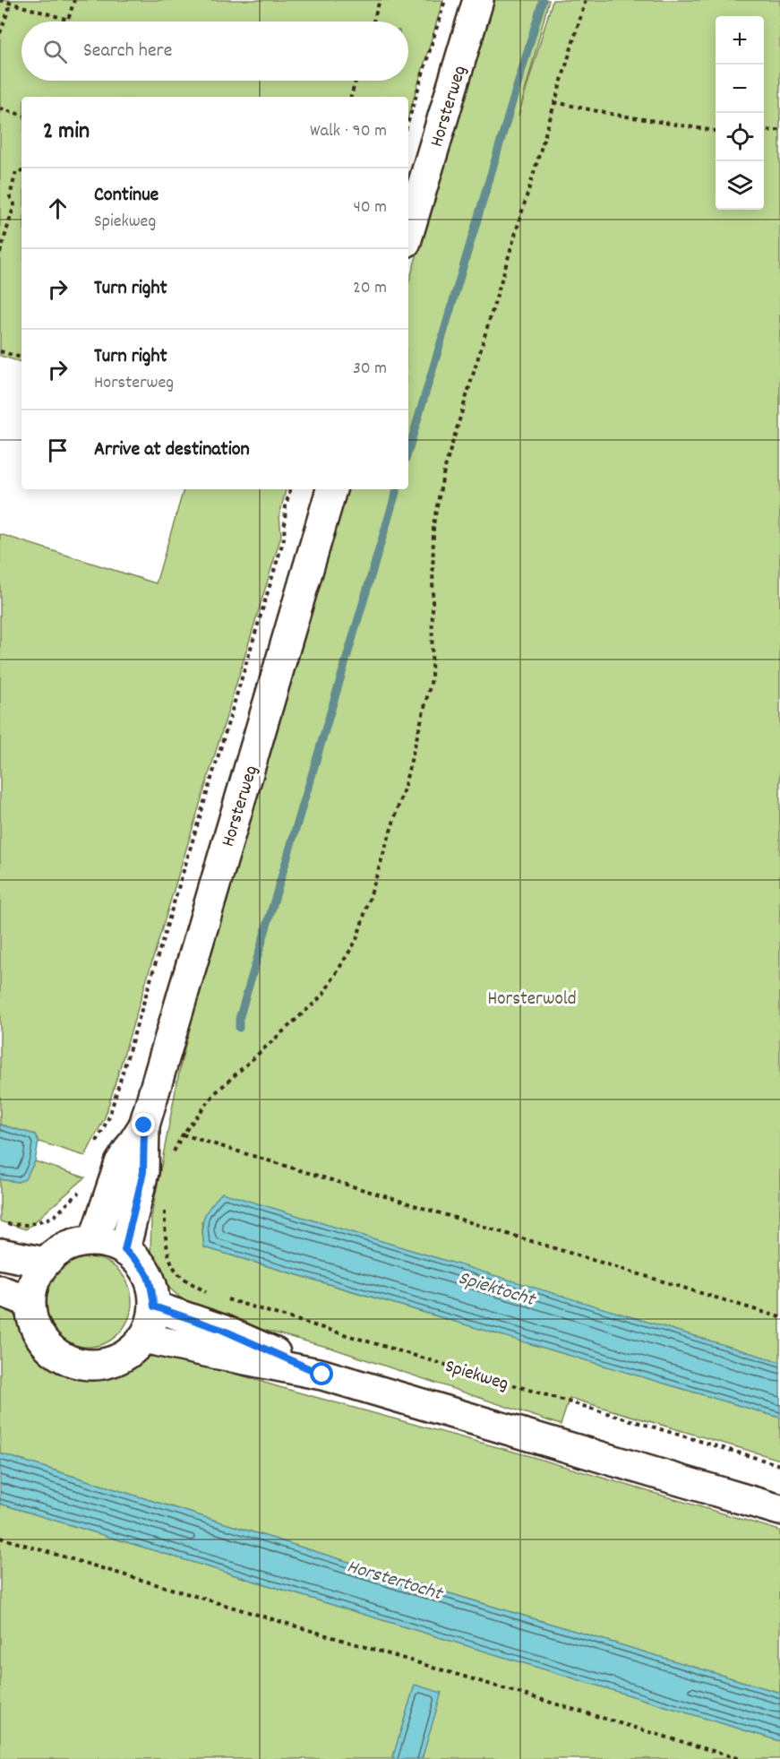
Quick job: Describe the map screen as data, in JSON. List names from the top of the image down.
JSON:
{
  "streets": {
    "main road": ["Horsterweg"],
    "path": ["Spiekweg"]
  },
  "water": ["Spiektocht", "Horstertocht"],
  "parks": ["Horsterwold"],
  "page": {
    "map_buttons": ["+", "−"],
    "search": "Search here",
    "heading": ["2 min", "Walk · 90 m"],
    "list": [
      ["Continue", "Spiekweg", "40 m"],
      ["Turn right", "20 m"],
      ["Turn right", "Horsterweg", "30 m"],
      "Arrive at destination"
    ]
  }
}
